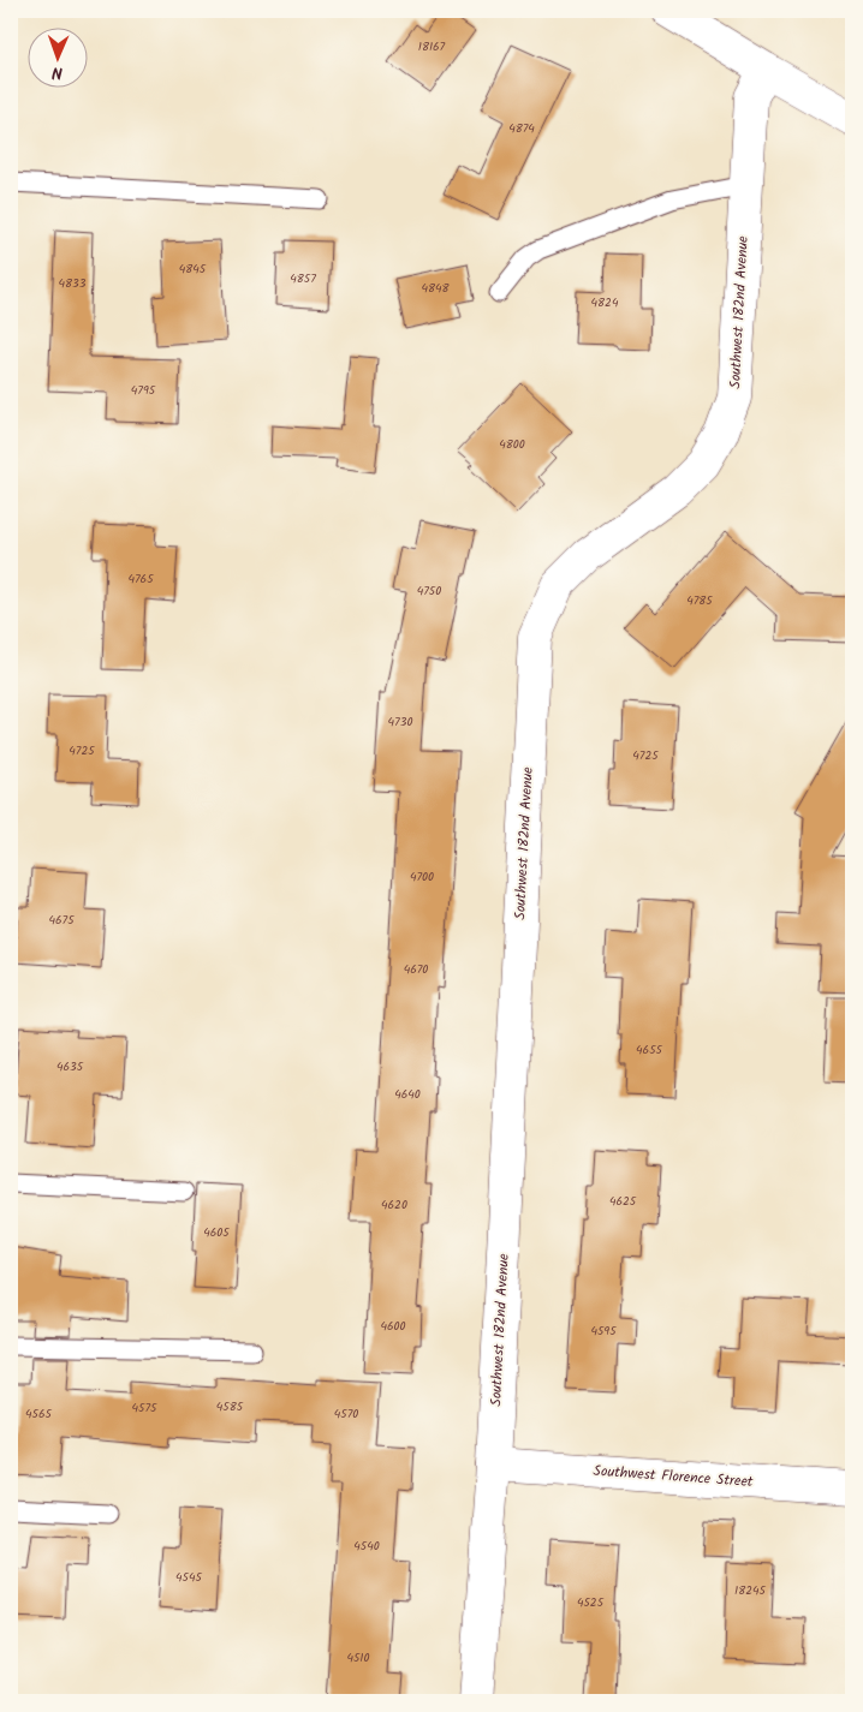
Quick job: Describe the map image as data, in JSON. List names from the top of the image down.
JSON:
{
  "streets": {
    "street": ["Southwest 182nd Avenue", "Southwest Florence Street"]
  },
  "crossings": [
    ["Southwest 182nd Avenue", "Southwest Florence Street"]
  ],
  "house_numbers": [
    "18167",
    "4874",
    "4845",
    "4857",
    "4833",
    "4848",
    "4824",
    "4795",
    "4800",
    "4765",
    "4750",
    "4785",
    "4730",
    "4725",
    "4725",
    "4700",
    "4675",
    "4670",
    "4655",
    "4635",
    "4640",
    "4625",
    "4620",
    "4605",
    "4600",
    "4595",
    "4585",
    "4575",
    "4565",
    "4570",
    "4540",
    "4545",
    "18245",
    "4525",
    "4510"
  ],
  "north": "bottom"
}
